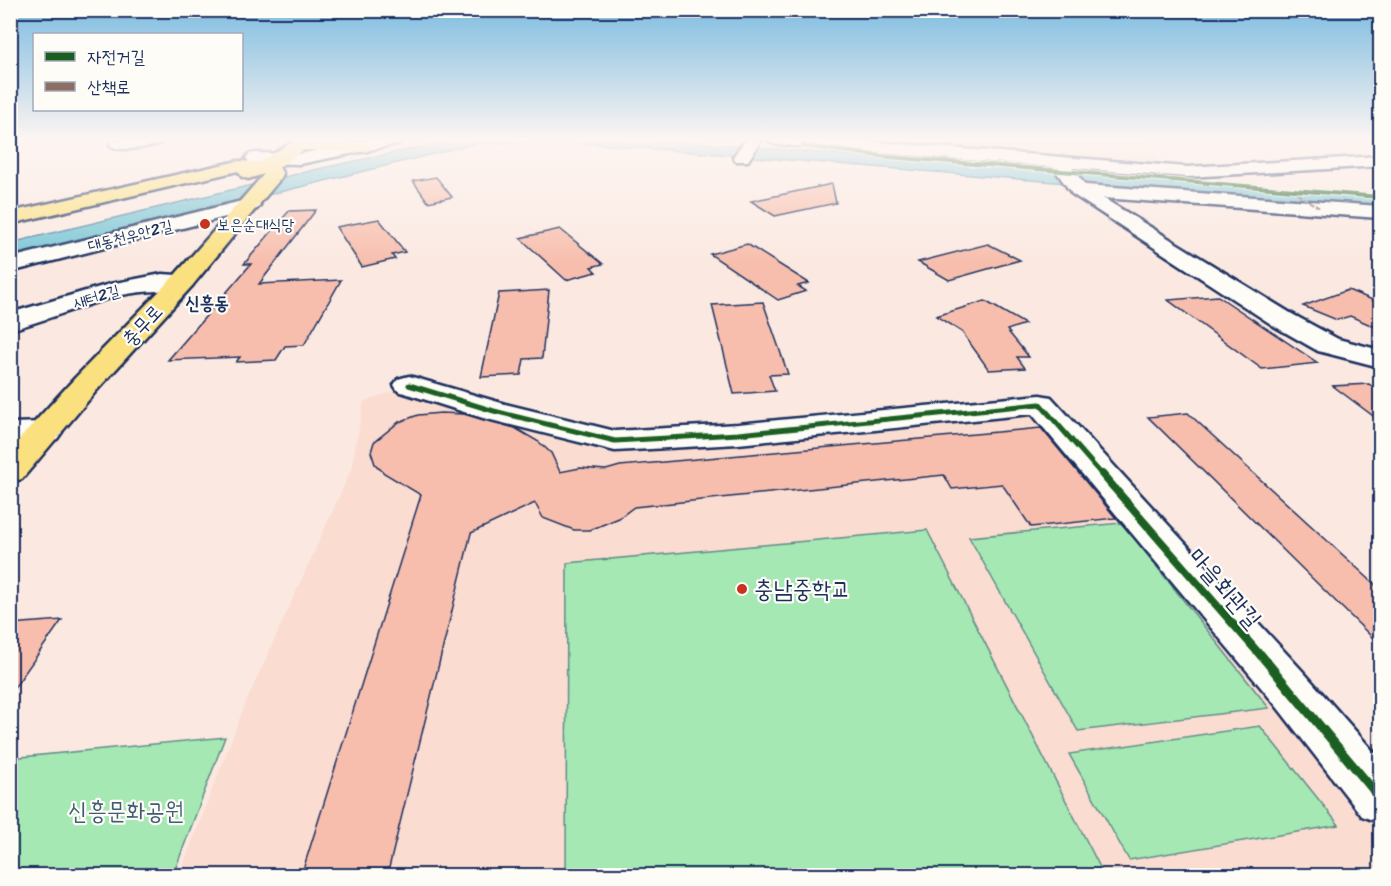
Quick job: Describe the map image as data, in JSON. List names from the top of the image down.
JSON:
{
  "streets": {
    "main road": ["충무로"],
    "street": ["대동천우안2길", "새터2길", "마을회관길"]
  },
  "crossings": [
    ["대동천우안2길", "충무로"],
    ["새터2길", "충무로"]
  ],
  "districts": ["신흥동"],
  "parks": ["신흥문화공원"],
  "places": ["보은순대식당", "충남중학교"],
  "legend": ["자전거길", "산책로"]
}
